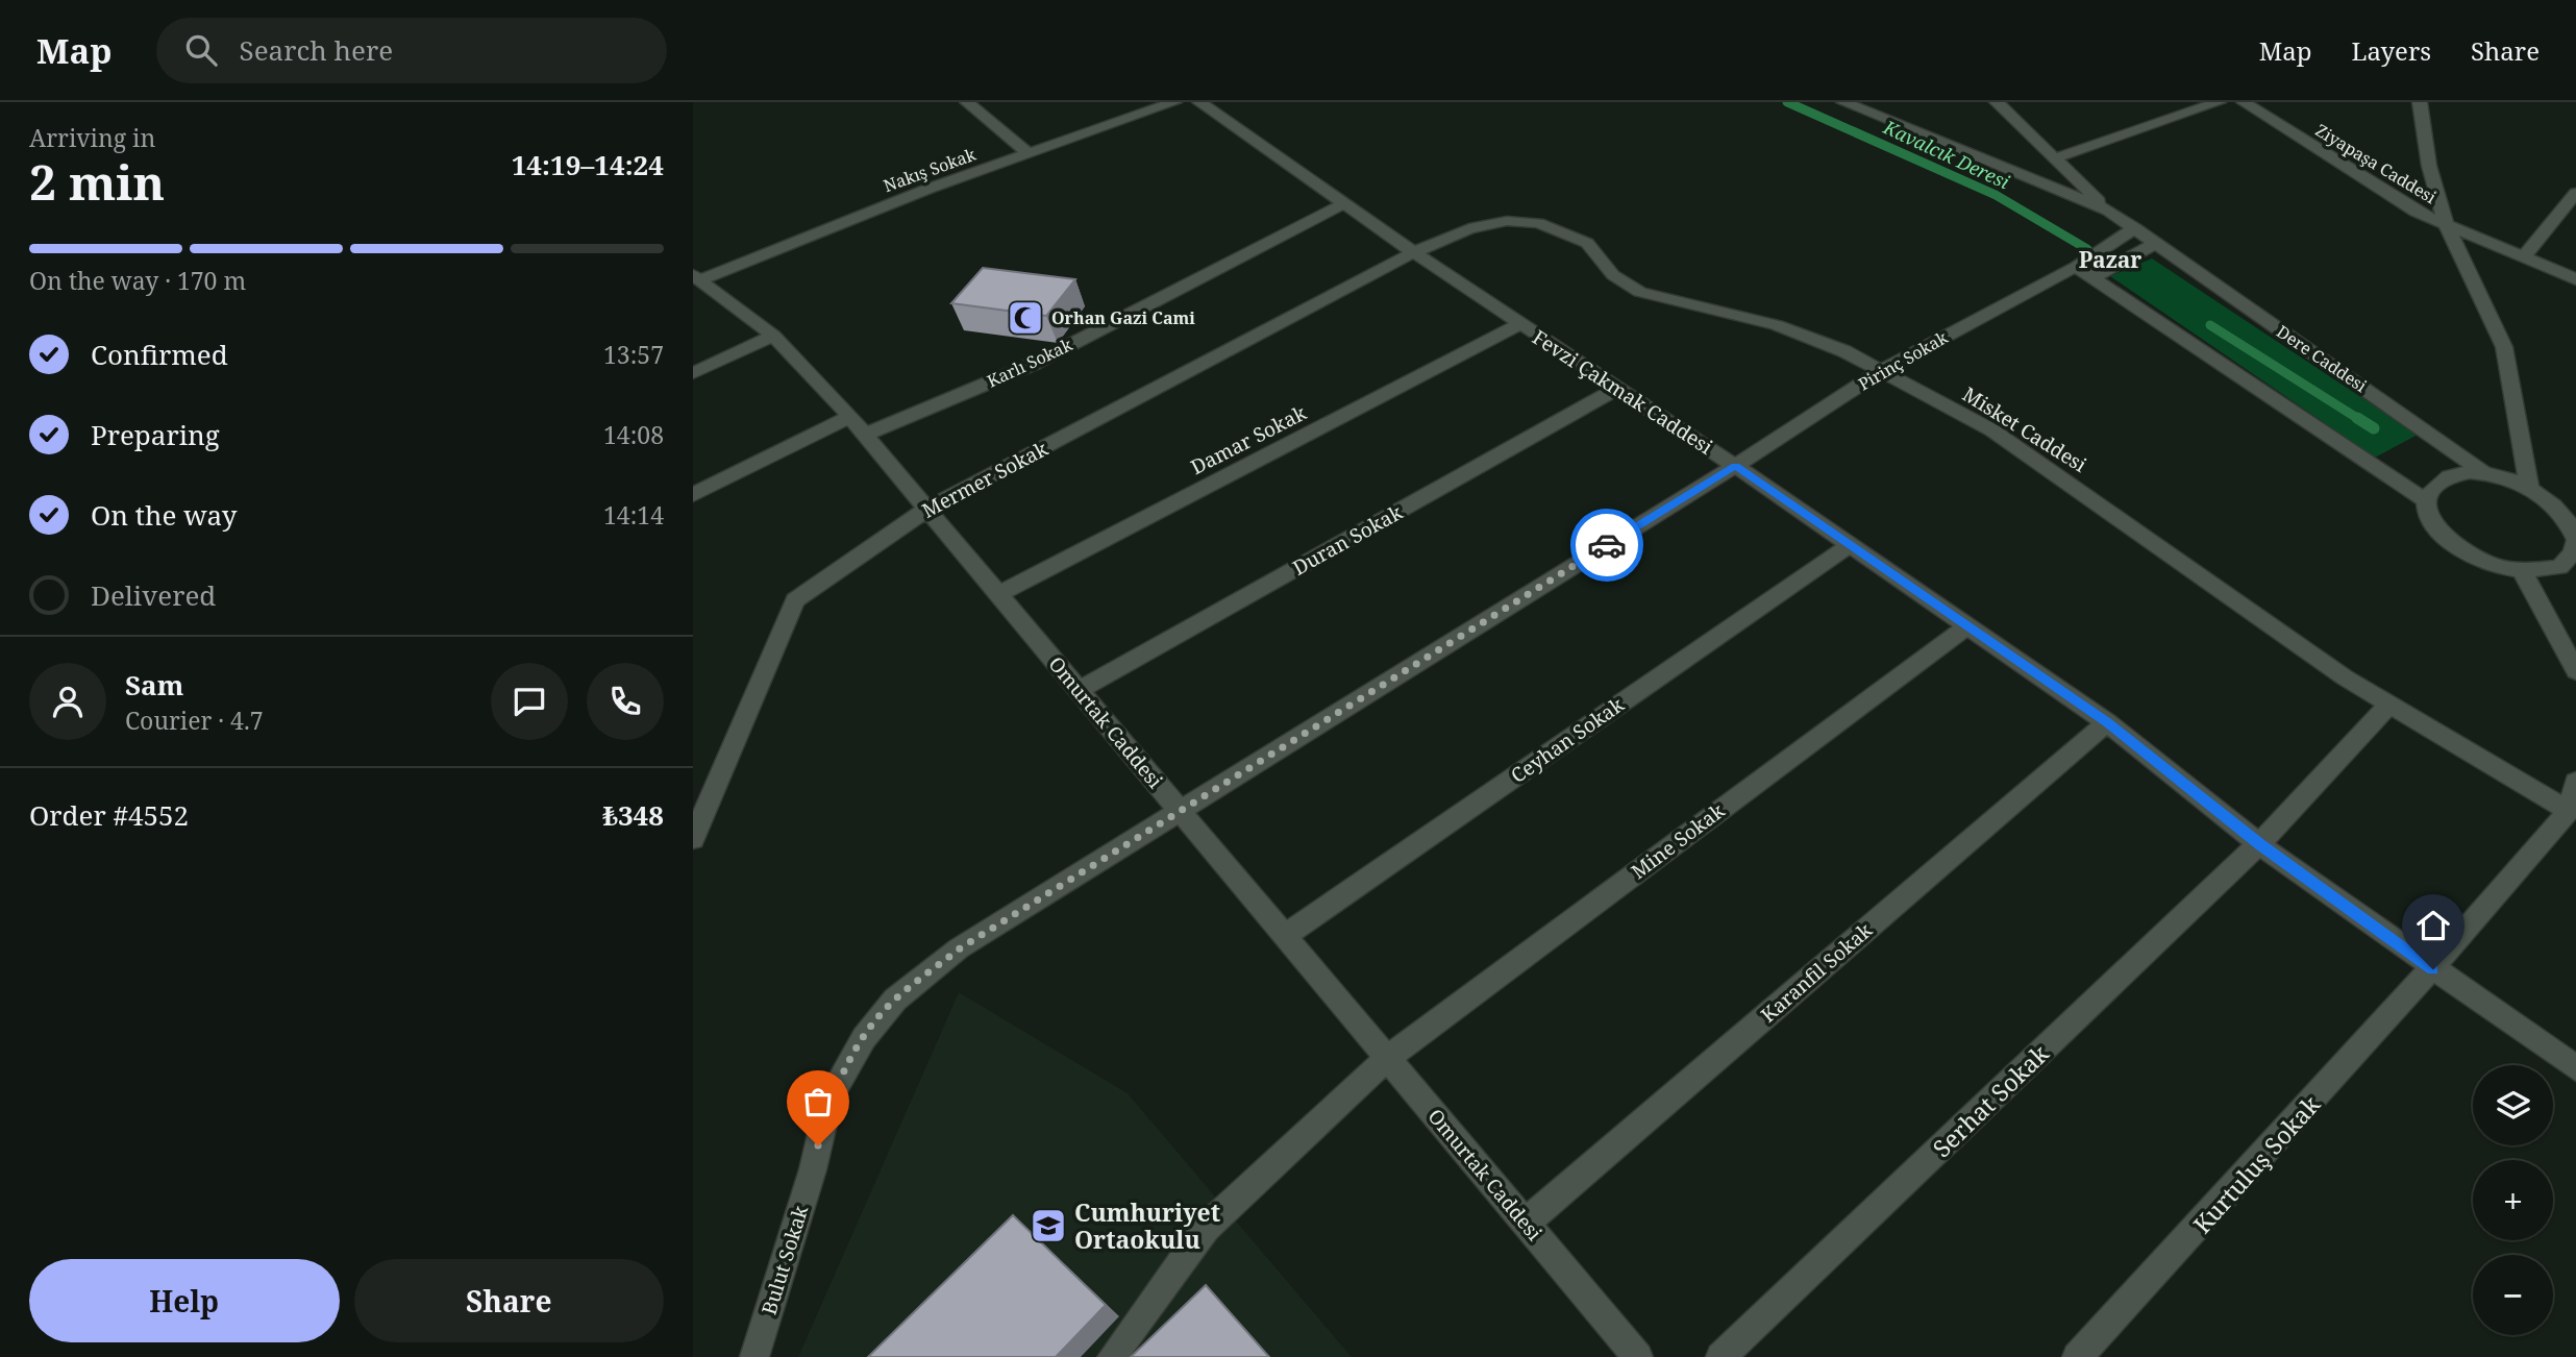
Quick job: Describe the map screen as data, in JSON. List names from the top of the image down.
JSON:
{
  "streets": {
    "street": [
      "Ziyapaşa Caddesi",
      "Nakış Sokak",
      "Dere Caddesi",
      "Pirinç Sokak",
      "Karlı Sokak",
      "Fevzi Çakmak Caddesi",
      "Misket Caddesi",
      "Damar Sokak",
      "Mermer Sokak",
      "Duran Sokak",
      "Omurtak Caddesi",
      "Ceyhan Sokak",
      "Mine Sokak",
      "Karanfil Sokak",
      "Serhat Sokak",
      "Kurtuluş Sokak",
      "Bulut Sokak"
    ]
  },
  "crossings": [
    ["Nakış Sokak", "Omurtak Caddesi"],
    ["Pirinç Sokak", "Fevzi Çakmak Caddesi"],
    ["Pirinç Sokak", "Misket Caddesi"],
    ["Pirinç Sokak", "Bulut Sokak"],
    ["Karlı Sokak", "Fevzi Çakmak Caddesi"],
    ["Karlı Sokak", "Omurtak Caddesi"],
    ["Fevzi Çakmak Caddesi", "Misket Caddesi"],
    ["Fevzi Çakmak Caddesi", "Damar Sokak"],
    ["Fevzi Çakmak Caddesi", "Mermer Sokak"],
    ["Fevzi Çakmak Caddesi", "Duran Sokak"],
    ["Fevzi Çakmak Caddesi", "Ceyhan Sokak"],
    ["Fevzi Çakmak Caddesi", "Mine Sokak"],
    ["Fevzi Çakmak Caddesi", "Karanfil Sokak"],
    ["Fevzi Çakmak Caddesi", "Serhat Sokak"],
    ["Fevzi Çakmak Caddesi", "Kurtuluş Sokak"],
    ["Fevzi Çakmak Caddesi", "Bulut Sokak"],
    ["Misket Caddesi", "Mermer Sokak"],
    ["Misket Caddesi", "Serhat Sokak"],
    ["Misket Caddesi", "Kurtuluş Sokak"],
    ["Damar Sokak", "Omurtak Caddesi"],
    ["Mermer Sokak", "Omurtak Caddesi"],
    ["Duran Sokak", "Omurtak Caddesi"],
    ["Omurtak Caddesi", "Ceyhan Sokak"],
    ["Omurtak Caddesi", "Mine Sokak"],
    ["Omurtak Caddesi", "Karanfil Sokak"],
    ["Omurtak Caddesi", "Bulut Sokak"]
  ],
  "districts": ["Pazar"],
  "water": ["Kavalcık Deresi"],
  "places": {
    "mosque": ["Orhan Gazi Cami"],
    "school or university": ["Cumhuriyet Ortaokulu"]
  },
  "page": {
    "header": "Map",
    "search": "Search here",
    "nav": ["Map", "Layers", "Share"],
    "heading": ["2 min", "Arriving in", "14:19–14:24"],
    "panel": [
      "Sam",
      "Courier · 4.7",
      "Order #4552",
      "₺348"
    ],
    "bar": "On the way · 170 m",
    "list": [
      ["Confirmed", "13:57"],
      ["Preparing", "14:08"],
      ["On the way", "14:14"],
      "Delivered"
    ],
    "map_buttons": ["+", "−"],
    "buttons": ["Help", "Share"]
  }
}
